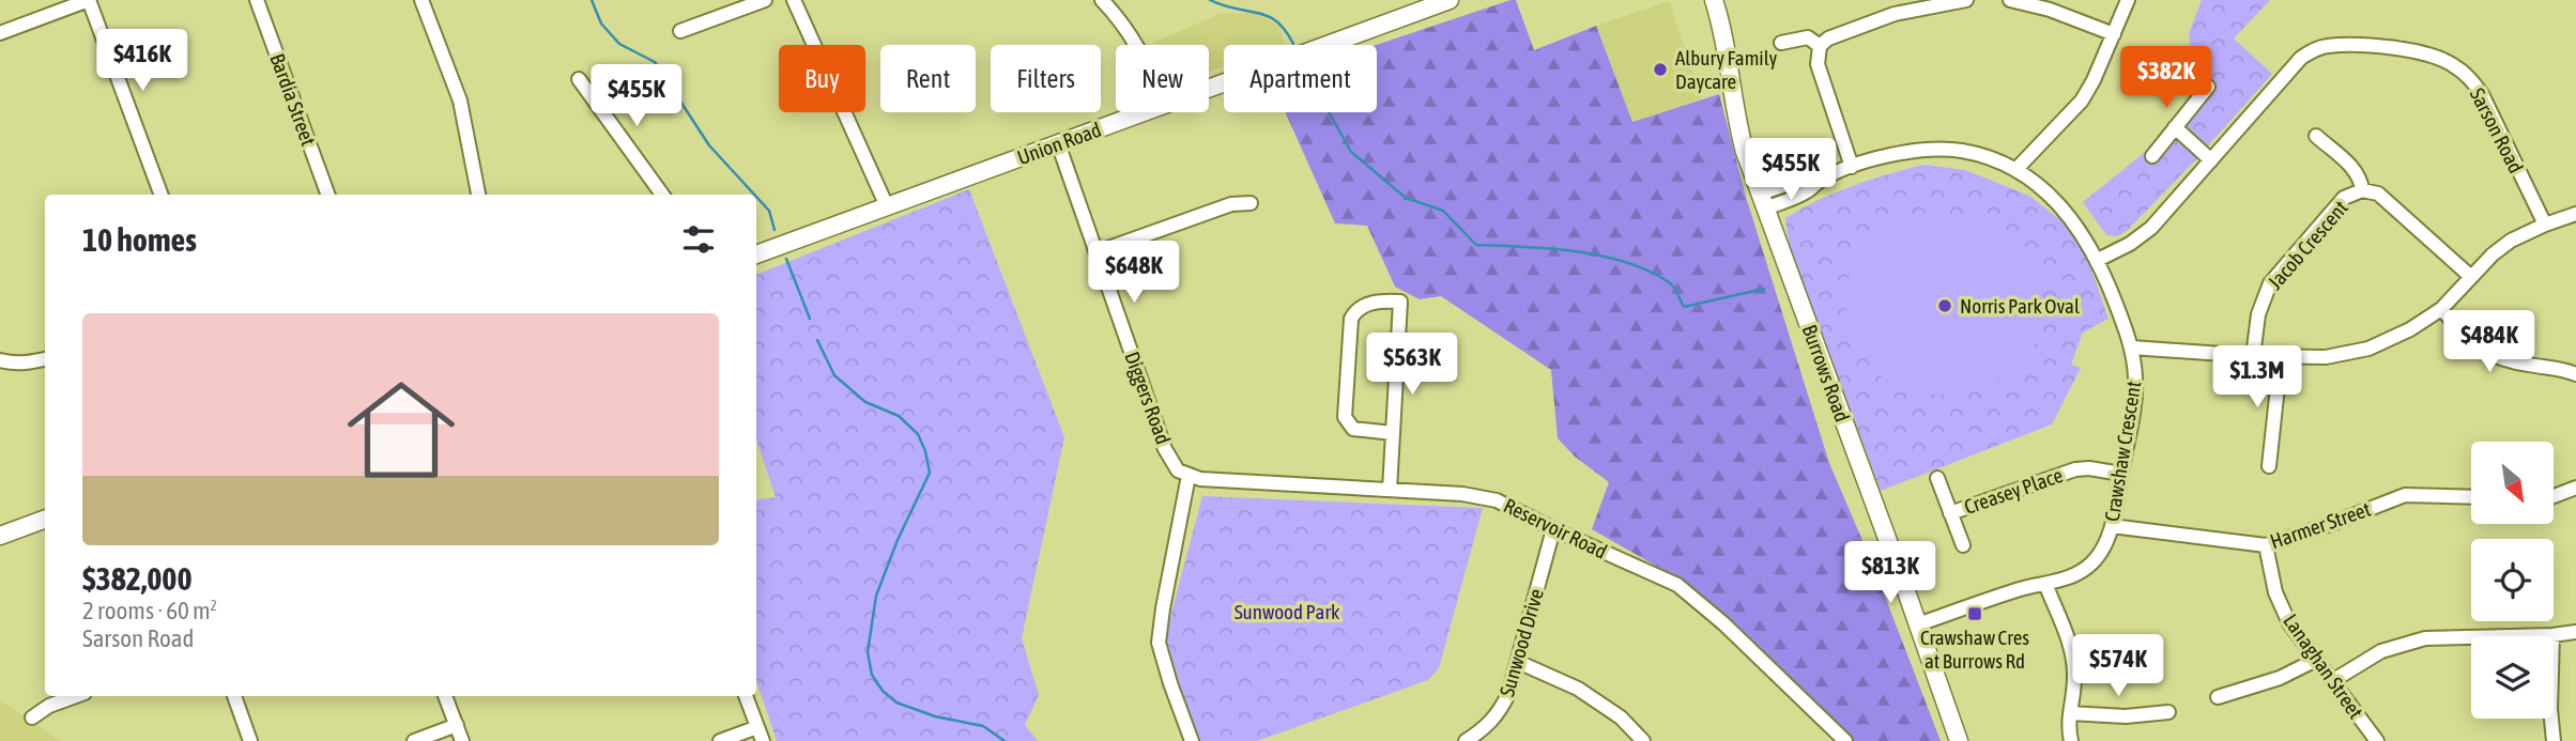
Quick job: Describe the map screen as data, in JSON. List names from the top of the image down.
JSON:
{
  "streets": {
    "main road": ["Union Road", "Burrows Road"],
    "street": [
      "Bardia Street",
      "Sarson Road",
      "Jacob Crescent",
      "Diggers Road",
      "Crawshaw Crescent",
      "Creasey Place",
      "Harmer Street",
      "Reservoir Road",
      "Sunwood Drive",
      "Lanaghan Street"
    ]
  },
  "crossings": [
    ["Sarson Road", "Crawshaw Crescent"],
    ["Union Road", "Diggers Road"],
    ["Burrows Road", "Crawshaw Crescent"],
    ["Diggers Road", "Reservoir Road"],
    ["Crawshaw Crescent", "Creasey Place"],
    ["Crawshaw Crescent", "Harmer Street"],
    ["Harmer Street", "Lanaghan Street"],
    ["Reservoir Road", "Sunwood Drive"]
  ],
  "parks": ["Sunwood Park"],
  "places": {
    "other": ["Albury Family Daycare", "Norris Park Oval"],
    "transit": ["Crawshaw Cres at Burrows Rd"]
  },
  "north": "bottom right",
  "page": {
    "price": [
      "$416K",
      "$382K",
      "$455K",
      "$455K",
      "$648K",
      "$484K",
      "$563K",
      "$1.3M",
      "$813K",
      "$574K"
    ],
    "chip": [
      "Buy",
      "Rent",
      "Filters",
      "New",
      "Apartment"
    ],
    "heading": "10 homes",
    "list": [
      {
        "name": "$382,000",
        "note": "2 rooms · 60 m² · Sarson Road"
      }
    ]
  }
}
